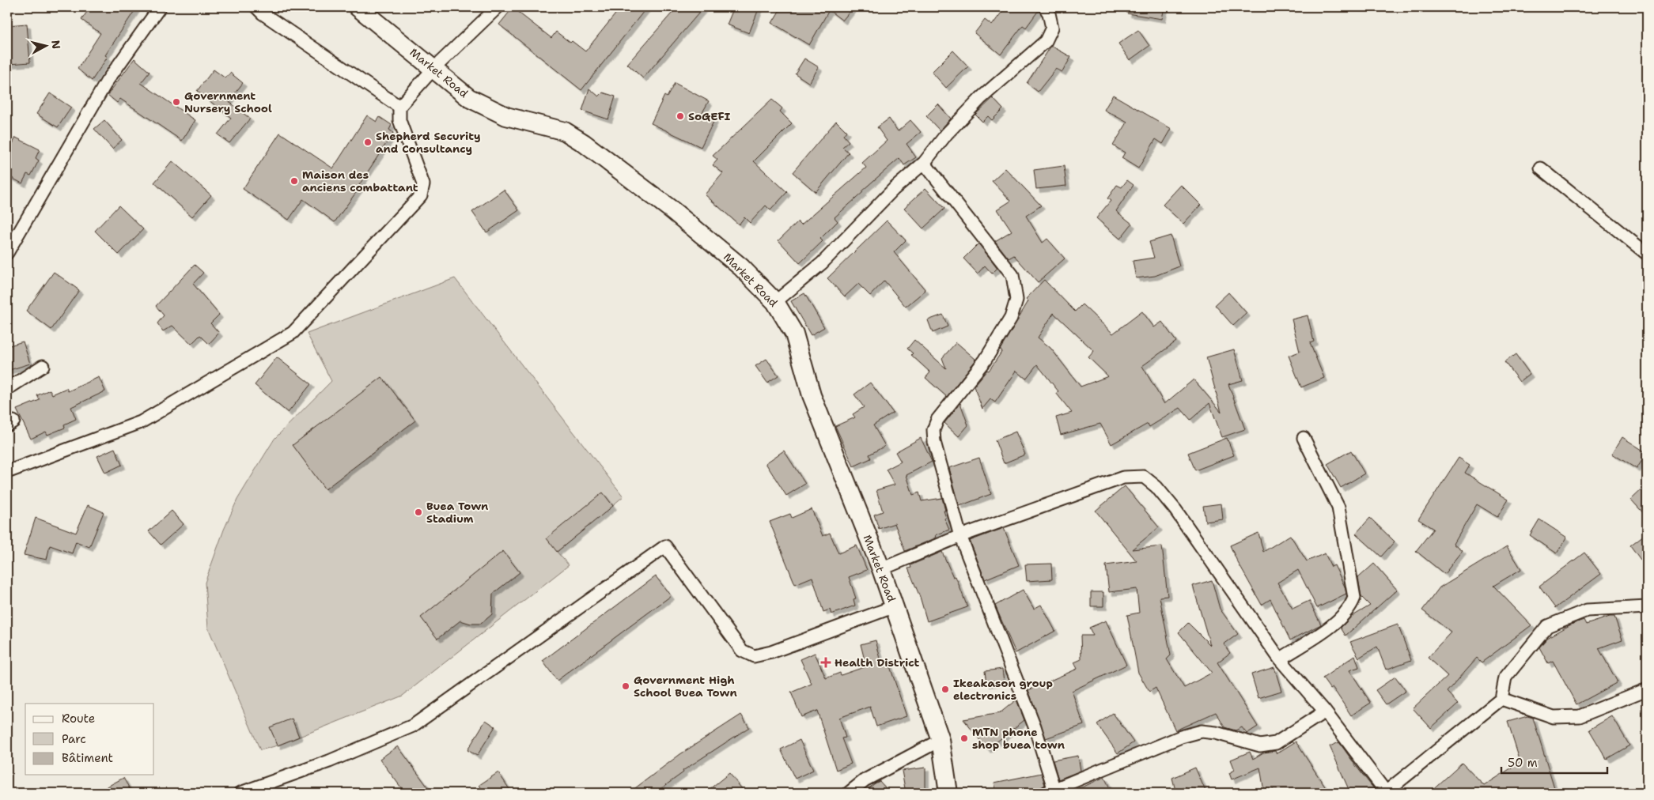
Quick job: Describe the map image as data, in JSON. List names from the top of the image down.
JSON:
{
  "streets": {
    "main road": ["Market Road"]
  },
  "places": {
    "other": [
      "Government Nursery School",
      "SoGEFI",
      "Shepherd Security and Consultancy",
      "Maison des anciens combattant",
      "Buea Town Stadium",
      "Government High School Buea Town",
      "Ikeakason group electronics",
      "MTN phone shop buea town"
    ],
    "health": ["Health District"]
  },
  "legend": ["Route", "Parc", "Bâtiment"],
  "scale_bar": "50 m",
  "north": "right"
}
